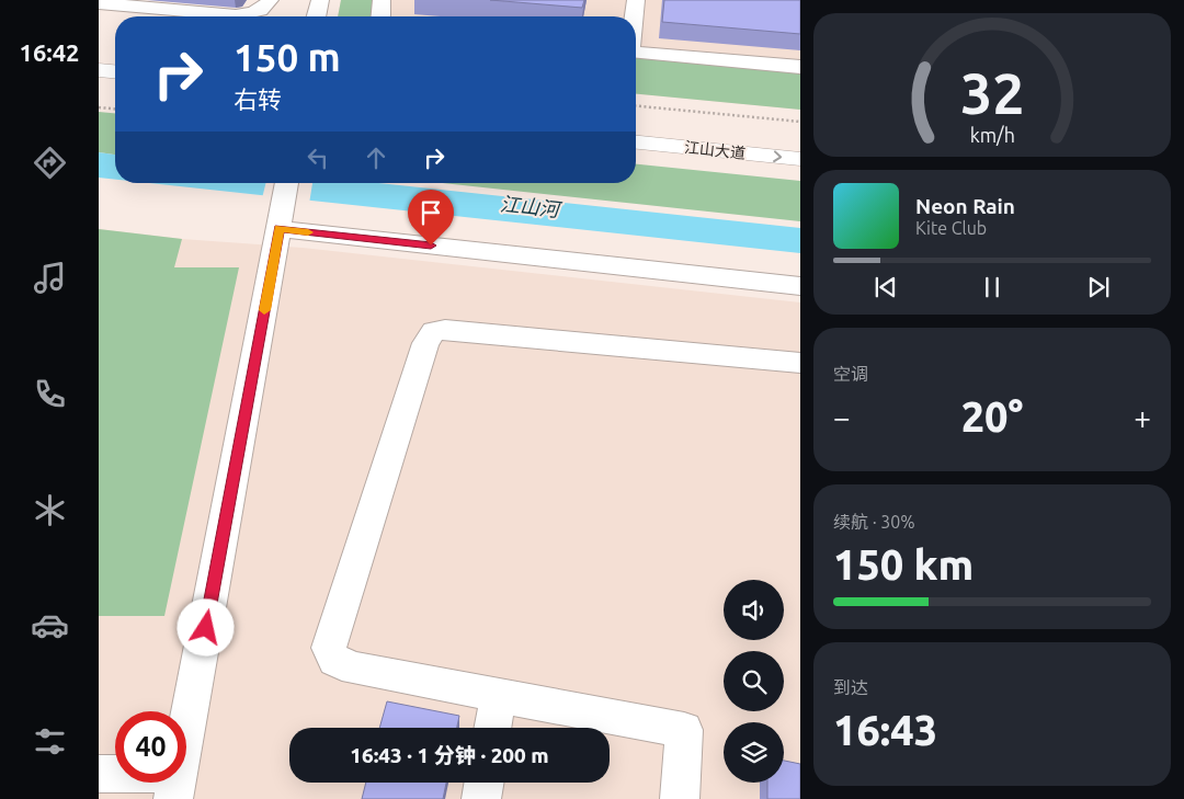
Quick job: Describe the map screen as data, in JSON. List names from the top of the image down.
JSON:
{
  "streets": {
    "main road": ["江山大道"]
  },
  "water": ["江山河"],
  "page": {
    "tabs": "16:42",
    "turn": ["150 m", "右转"],
    "song": ["Neon Rain", "Kite Club"],
    "tile": [
      "空调",
      ["续航 · 30%", "150 km"],
      ["到达", "16:43"]
    ],
    "heat": ["−", "20°", "+"],
    "limit": "40",
    "trip": "16:43 · 1 分钟 · 200 m",
    "gauge": ["32", "km/h"]
  }
}
